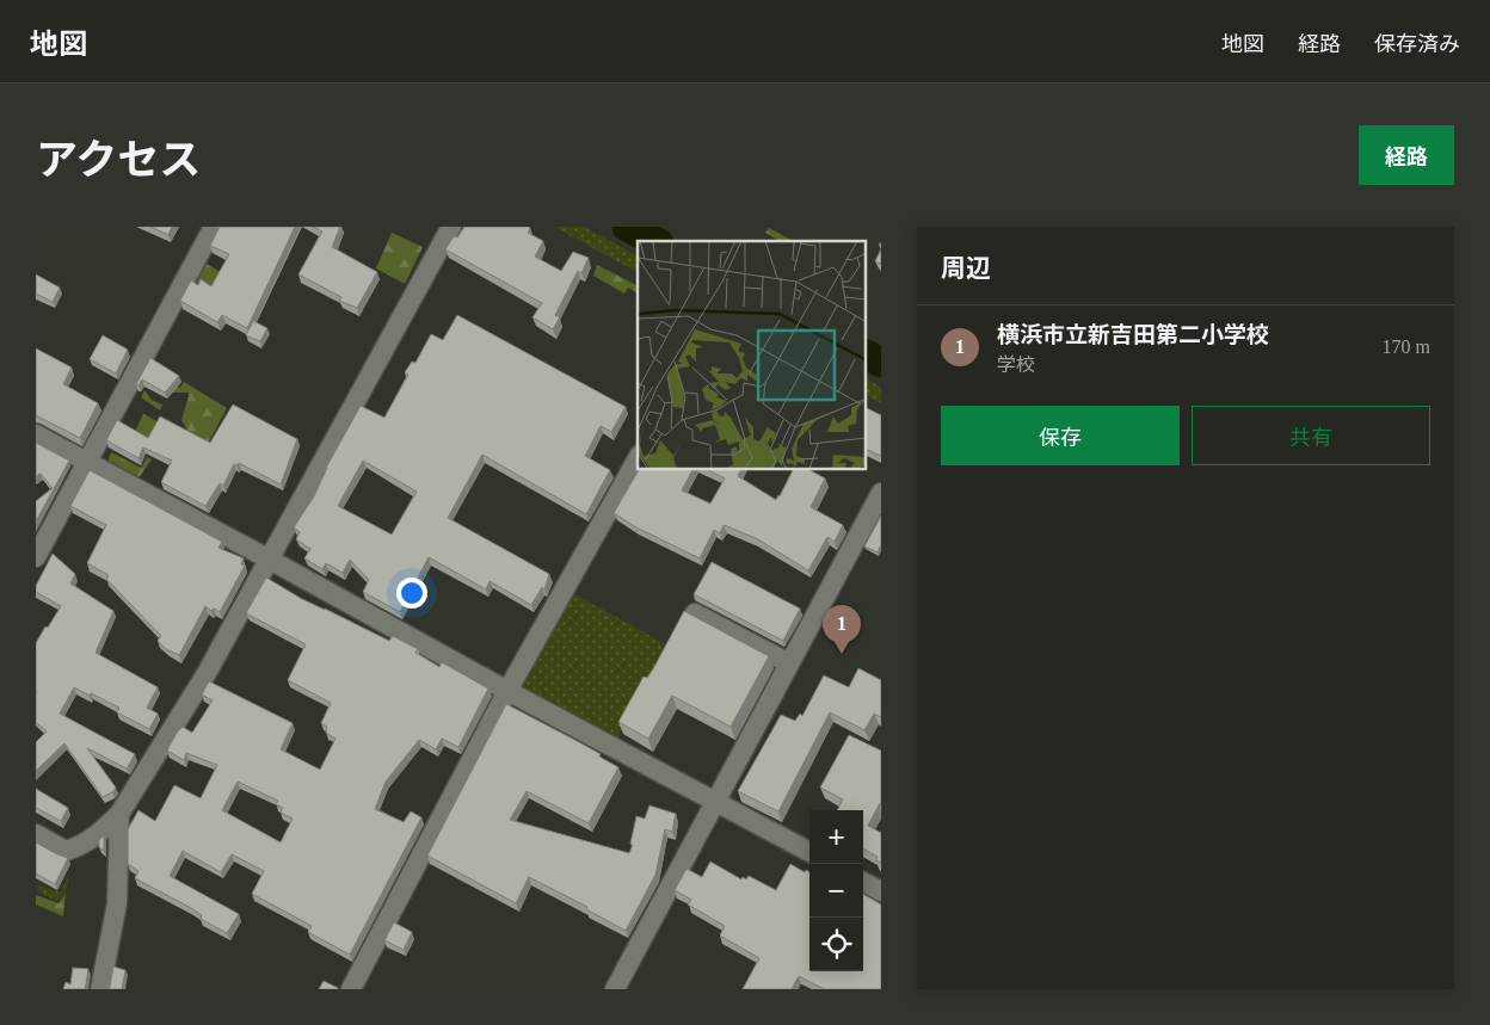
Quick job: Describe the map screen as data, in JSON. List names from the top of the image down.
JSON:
{
  "page": {
    "header": "地図",
    "nav": ["地図", "経路", "保存済み"],
    "title": "アクセス",
    "buttons": [
      "経路",
      ["保存", "共有"]
    ],
    "heading": "周辺",
    "list": [
      {
        "mark": "1",
        "name": "横浜市立新吉田第二小学校",
        "note": "学校",
        "value": "170 m"
      }
    ],
    "pins": "1",
    "map_buttons": ["+", "−"]
  }
}
